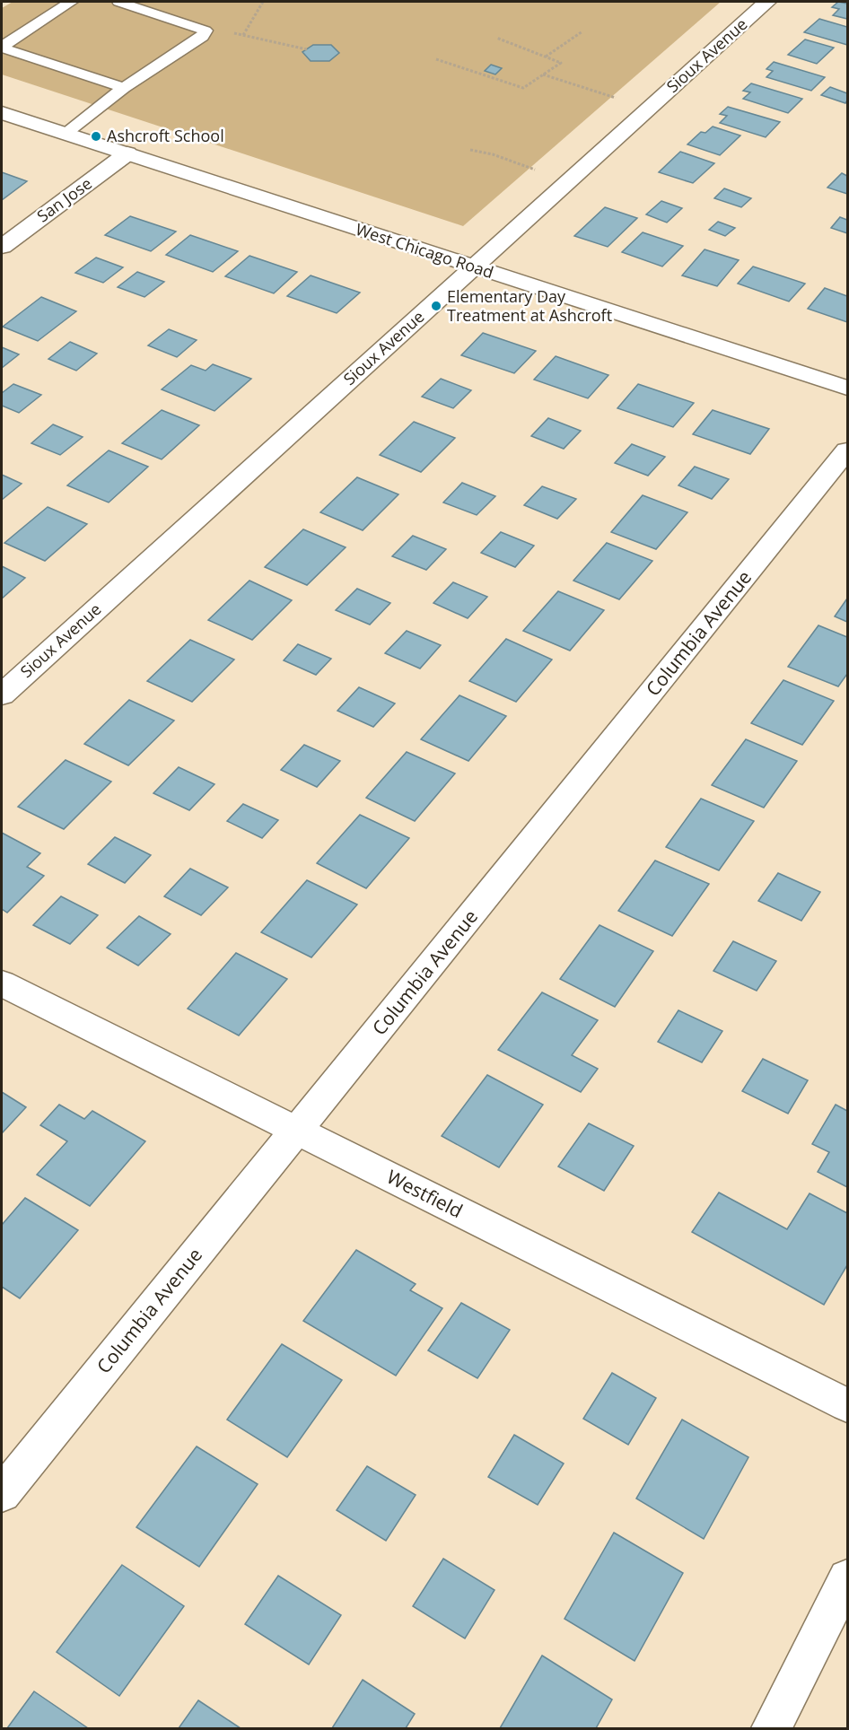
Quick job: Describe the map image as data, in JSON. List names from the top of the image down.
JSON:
{
  "streets": {
    "street": [
      "Sioux Avenue",
      "San Jose",
      "West Chicago Road",
      "Columbia Avenue",
      "Westfield"
    ]
  },
  "crossings": [
    ["Sioux Avenue", "West Chicago Road"],
    ["San Jose", "West Chicago Road"],
    ["Columbia Avenue", "Westfield"]
  ],
  "places": ["Ashcroft School", "Elementary Day Treatment at Ashcroft"]
}
